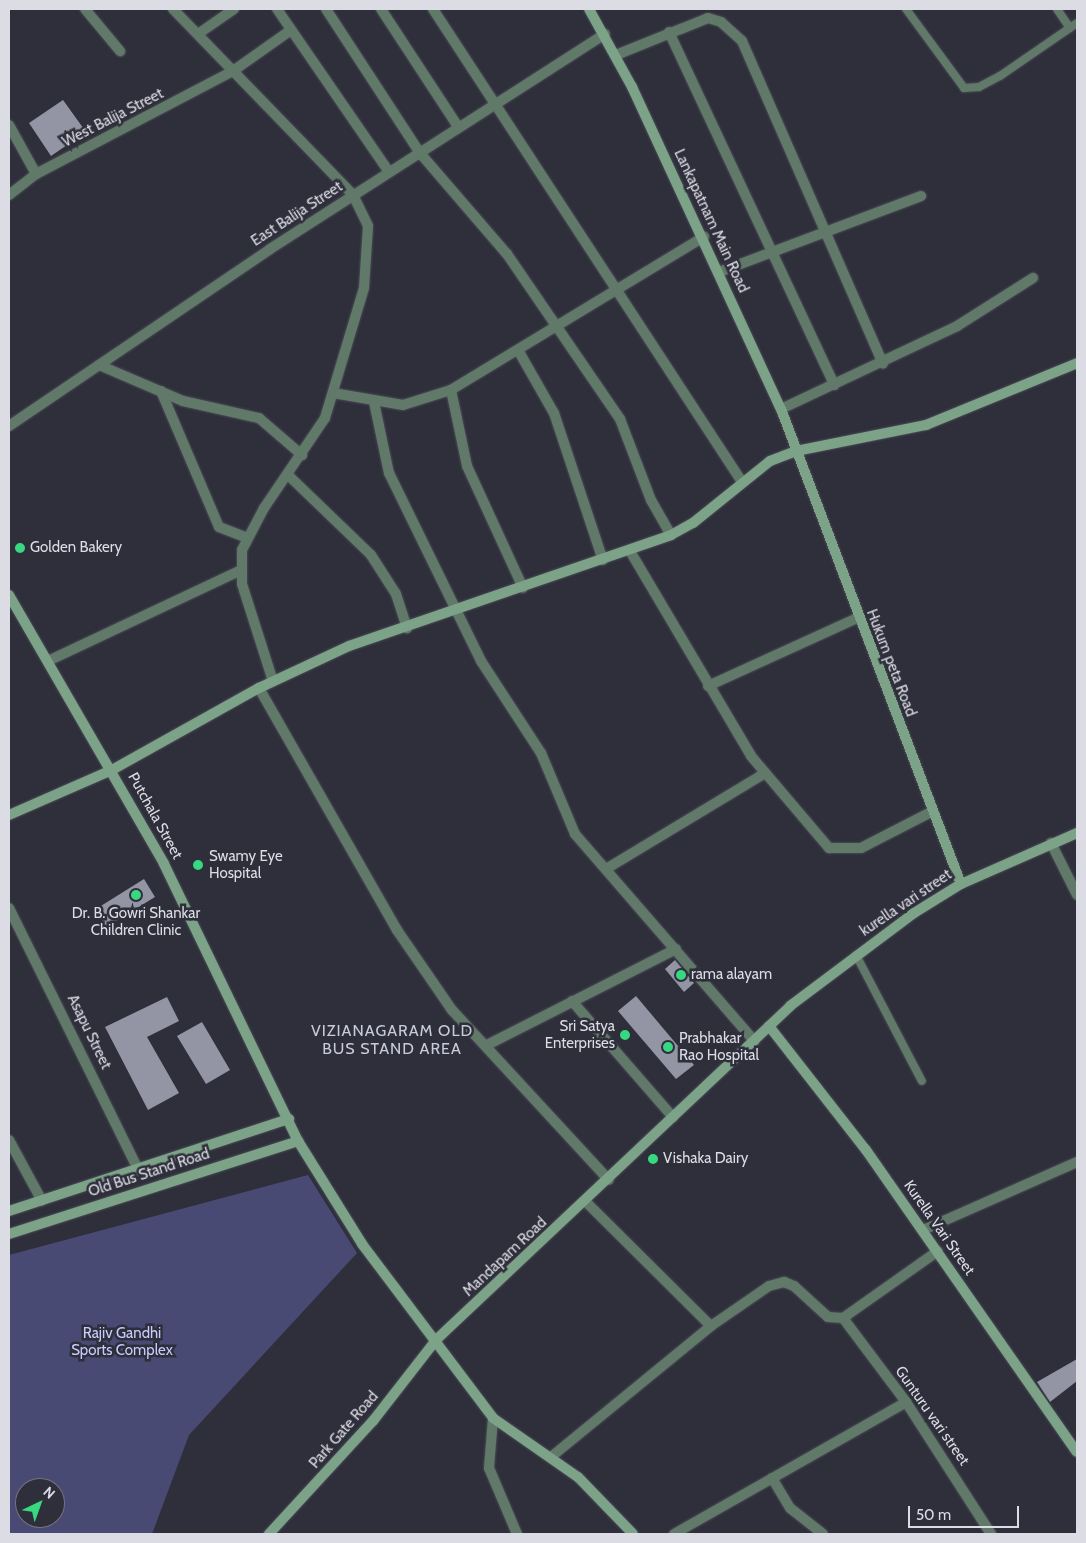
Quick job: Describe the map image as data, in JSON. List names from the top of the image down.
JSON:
{
  "streets": {
    "street": [
      "West Balija Street",
      "East Balija Street",
      "Lankapatnam Main Road",
      "Hukum peta Road",
      "Putchala Street",
      "kurella vari street",
      "Asapu Street",
      "Old Bus Stand Road",
      "Kurella Vari Street",
      "Mandapam Road",
      "Gunturu vari street",
      "Park Gate Road"
    ]
  },
  "crossings": [
    ["East Balija Street", "Lankapatnam Main Road"],
    ["Lankapatnam Main Road", "Hukum peta Road"],
    ["Hukum peta Road", "kurella vari street"],
    ["Putchala Street", "Old Bus Stand Road"],
    ["kurella vari street", "Kurella Vari Street"],
    ["kurella vari street", "Mandapam Road"],
    ["Asapu Street", "Old Bus Stand Road"],
    ["Kurella Vari Street", "Mandapam Road"],
    ["Mandapam Road", "Park Gate Road"]
  ],
  "districts": ["VIZIANAGARAM OLD BUS STAND AREA"],
  "parks": ["Rajiv Gandhi Sports Complex"],
  "places": [
    "Golden Bakery",
    "Swamy Eye Hospital",
    "Dr. B. Gowri Shankar Children Clinic",
    "rama alayam",
    "Sri Satya Enterprises",
    "Prabhakar Rao Hospital",
    "Vishaka Dairy"
  ],
  "scale_bar": "50 m",
  "north": "top right"
}
